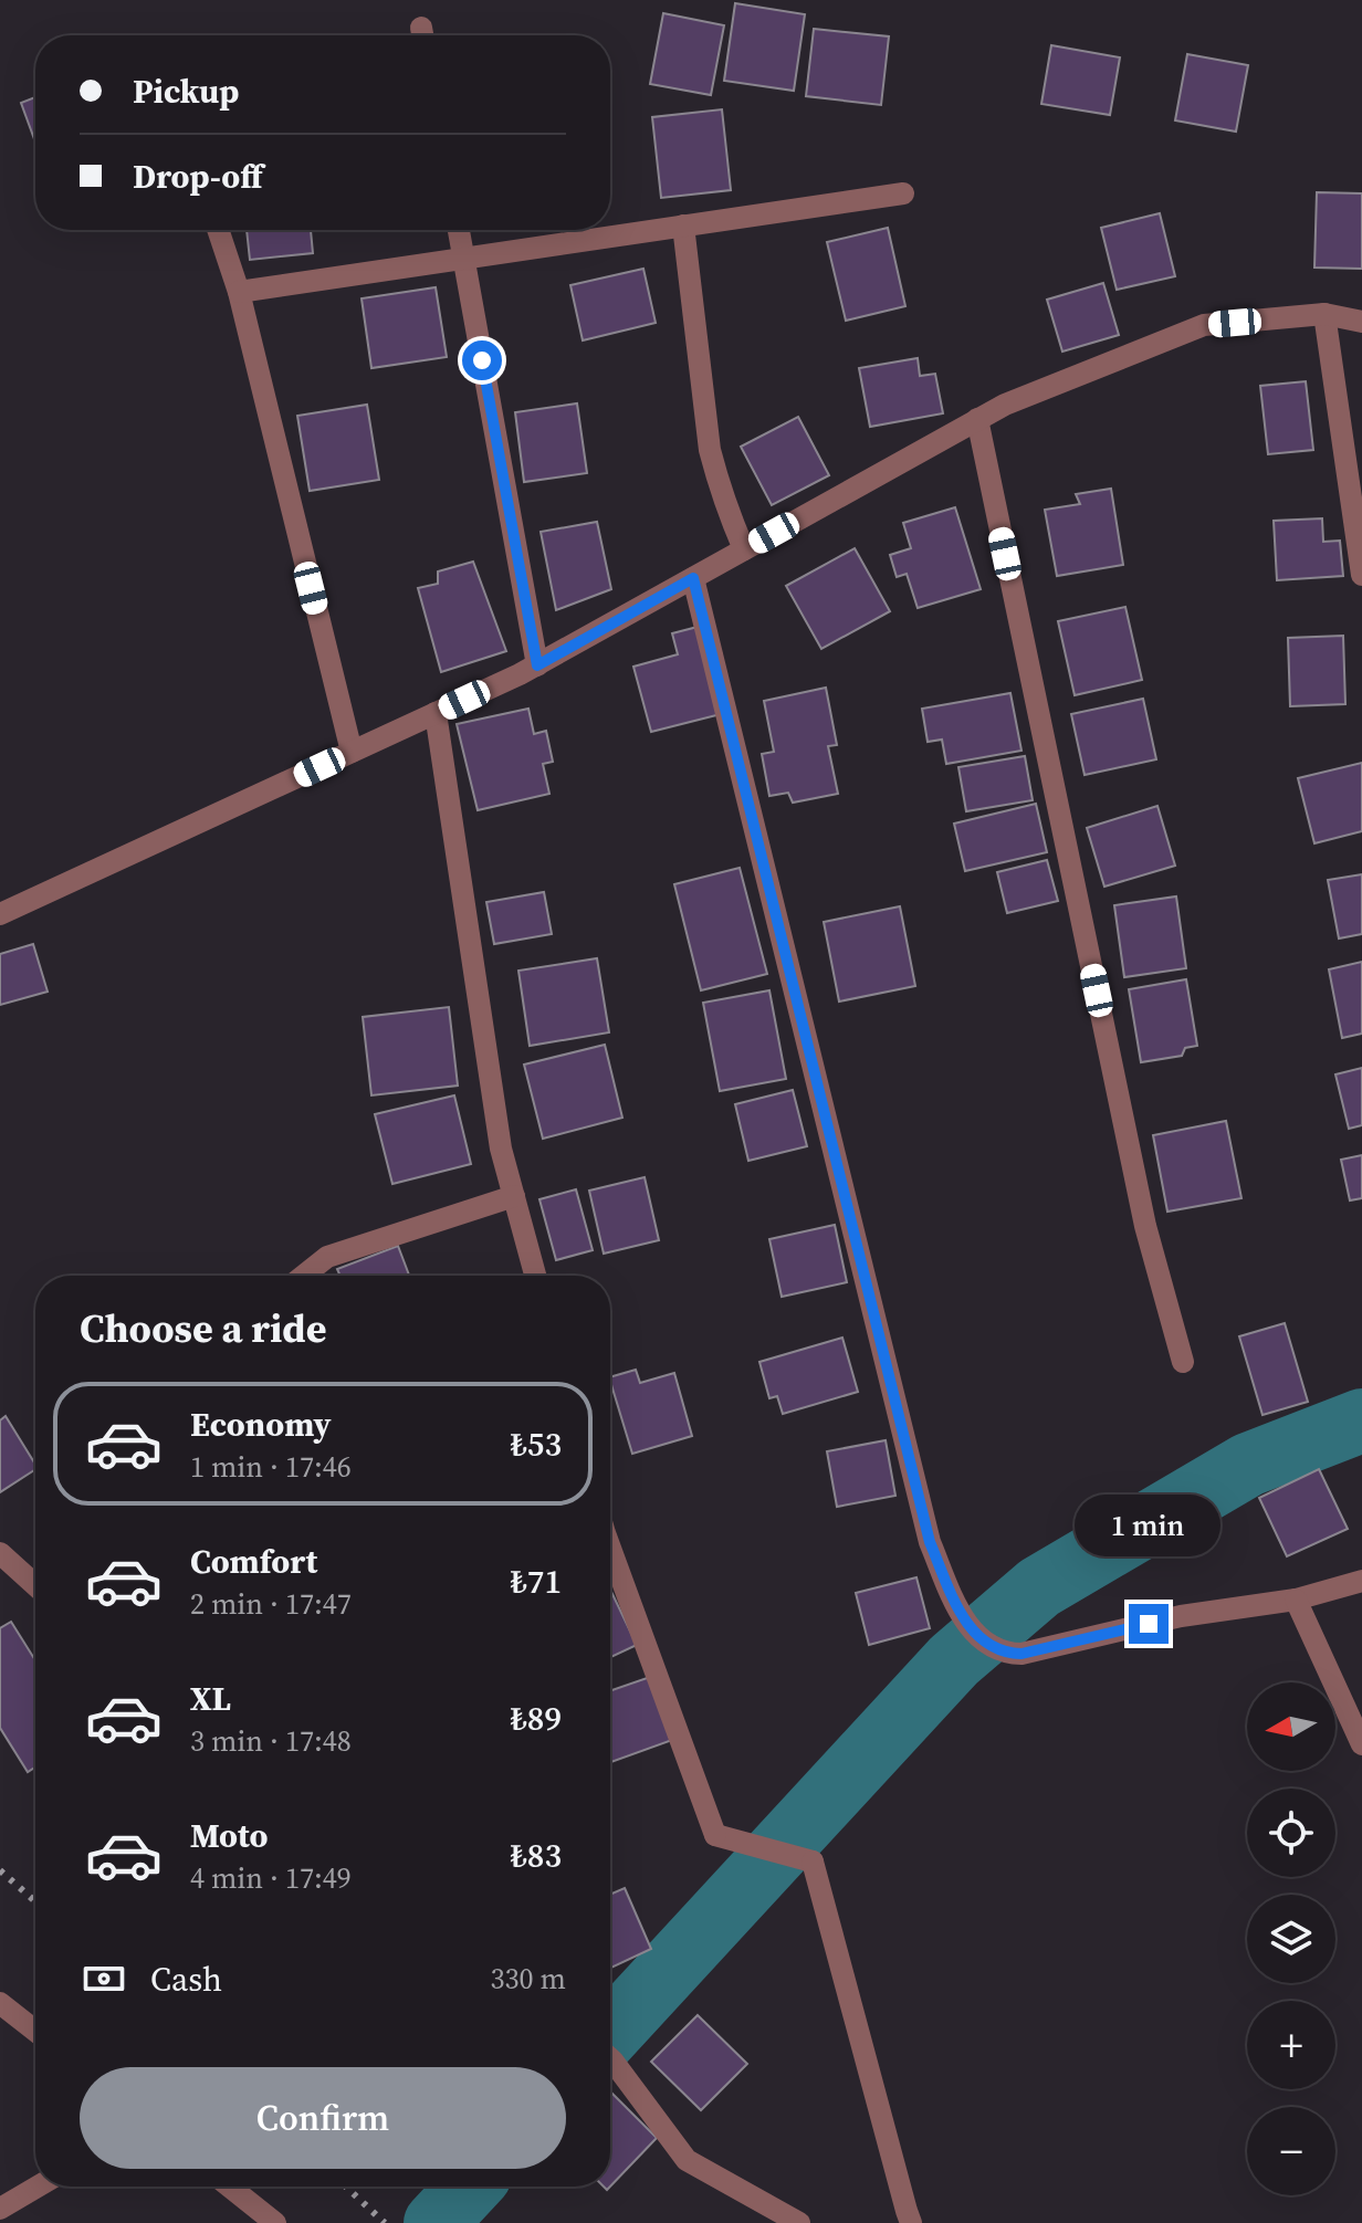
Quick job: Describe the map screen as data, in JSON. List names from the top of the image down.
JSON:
{
  "north": "left",
  "page": {
    "banner": ["Pickup", "Drop-off"],
    "heading": "Choose a ride",
    "list": [
      {
        "name": "Economy",
        "note": "1 min · 17:46",
        "value": "₺53"
      },
      {
        "name": "Comfort",
        "note": "2 min · 17:47",
        "value": "₺71"
      },
      {
        "name": "XL",
        "note": "3 min · 17:48",
        "value": "₺89"
      },
      {
        "name": "Moto",
        "note": "4 min · 17:49",
        "value": "₺83"
      }
    ],
    "bubble": "1 min",
    "map_buttons": ["+", "−"],
    "pay": ["Cash", "330 m"],
    "buttons": "Confirm"
  }
}
